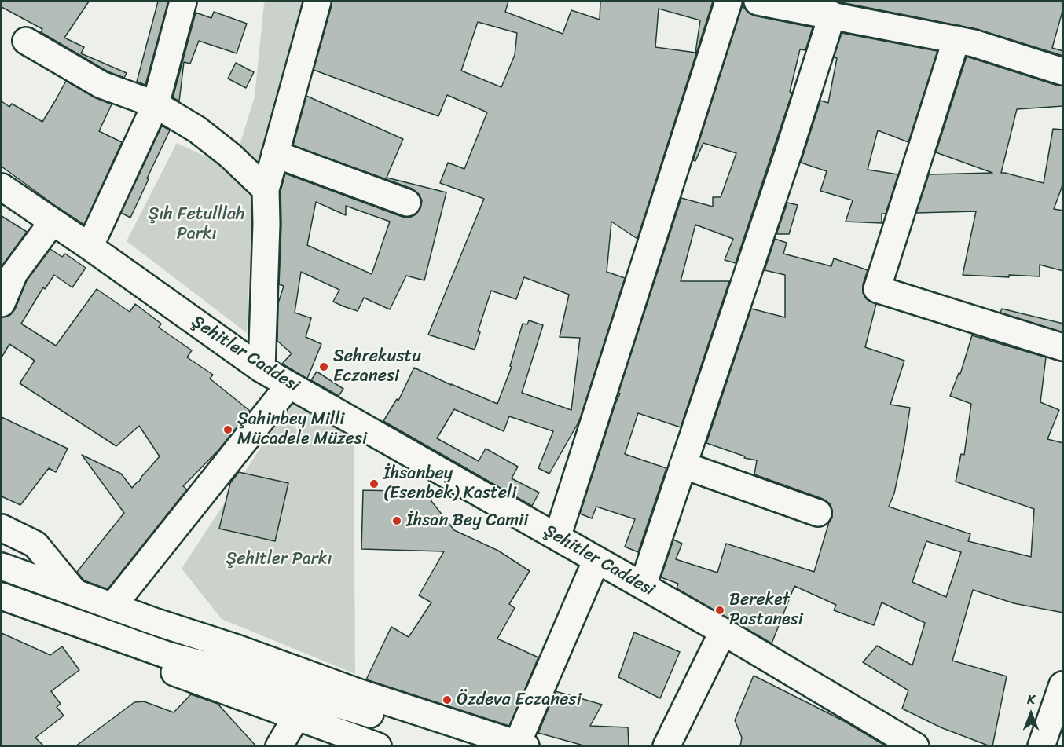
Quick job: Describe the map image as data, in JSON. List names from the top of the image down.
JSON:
{
  "streets": {
    "street": ["Şehitler Caddesi"]
  },
  "parks": ["Şıh Fetulllah Parkı", "Şehitler Parkı"],
  "places": [
    "Sehrekustu Eczanesi",
    "Şahinbey Milli Mücadele Müzesi",
    "İhsanbey (Esenbek) Kasteli",
    "İhsan Bey Camii",
    "Bereket Pastanesi",
    "Özdeva Eczanesi"
  ],
  "north": "top"
}
